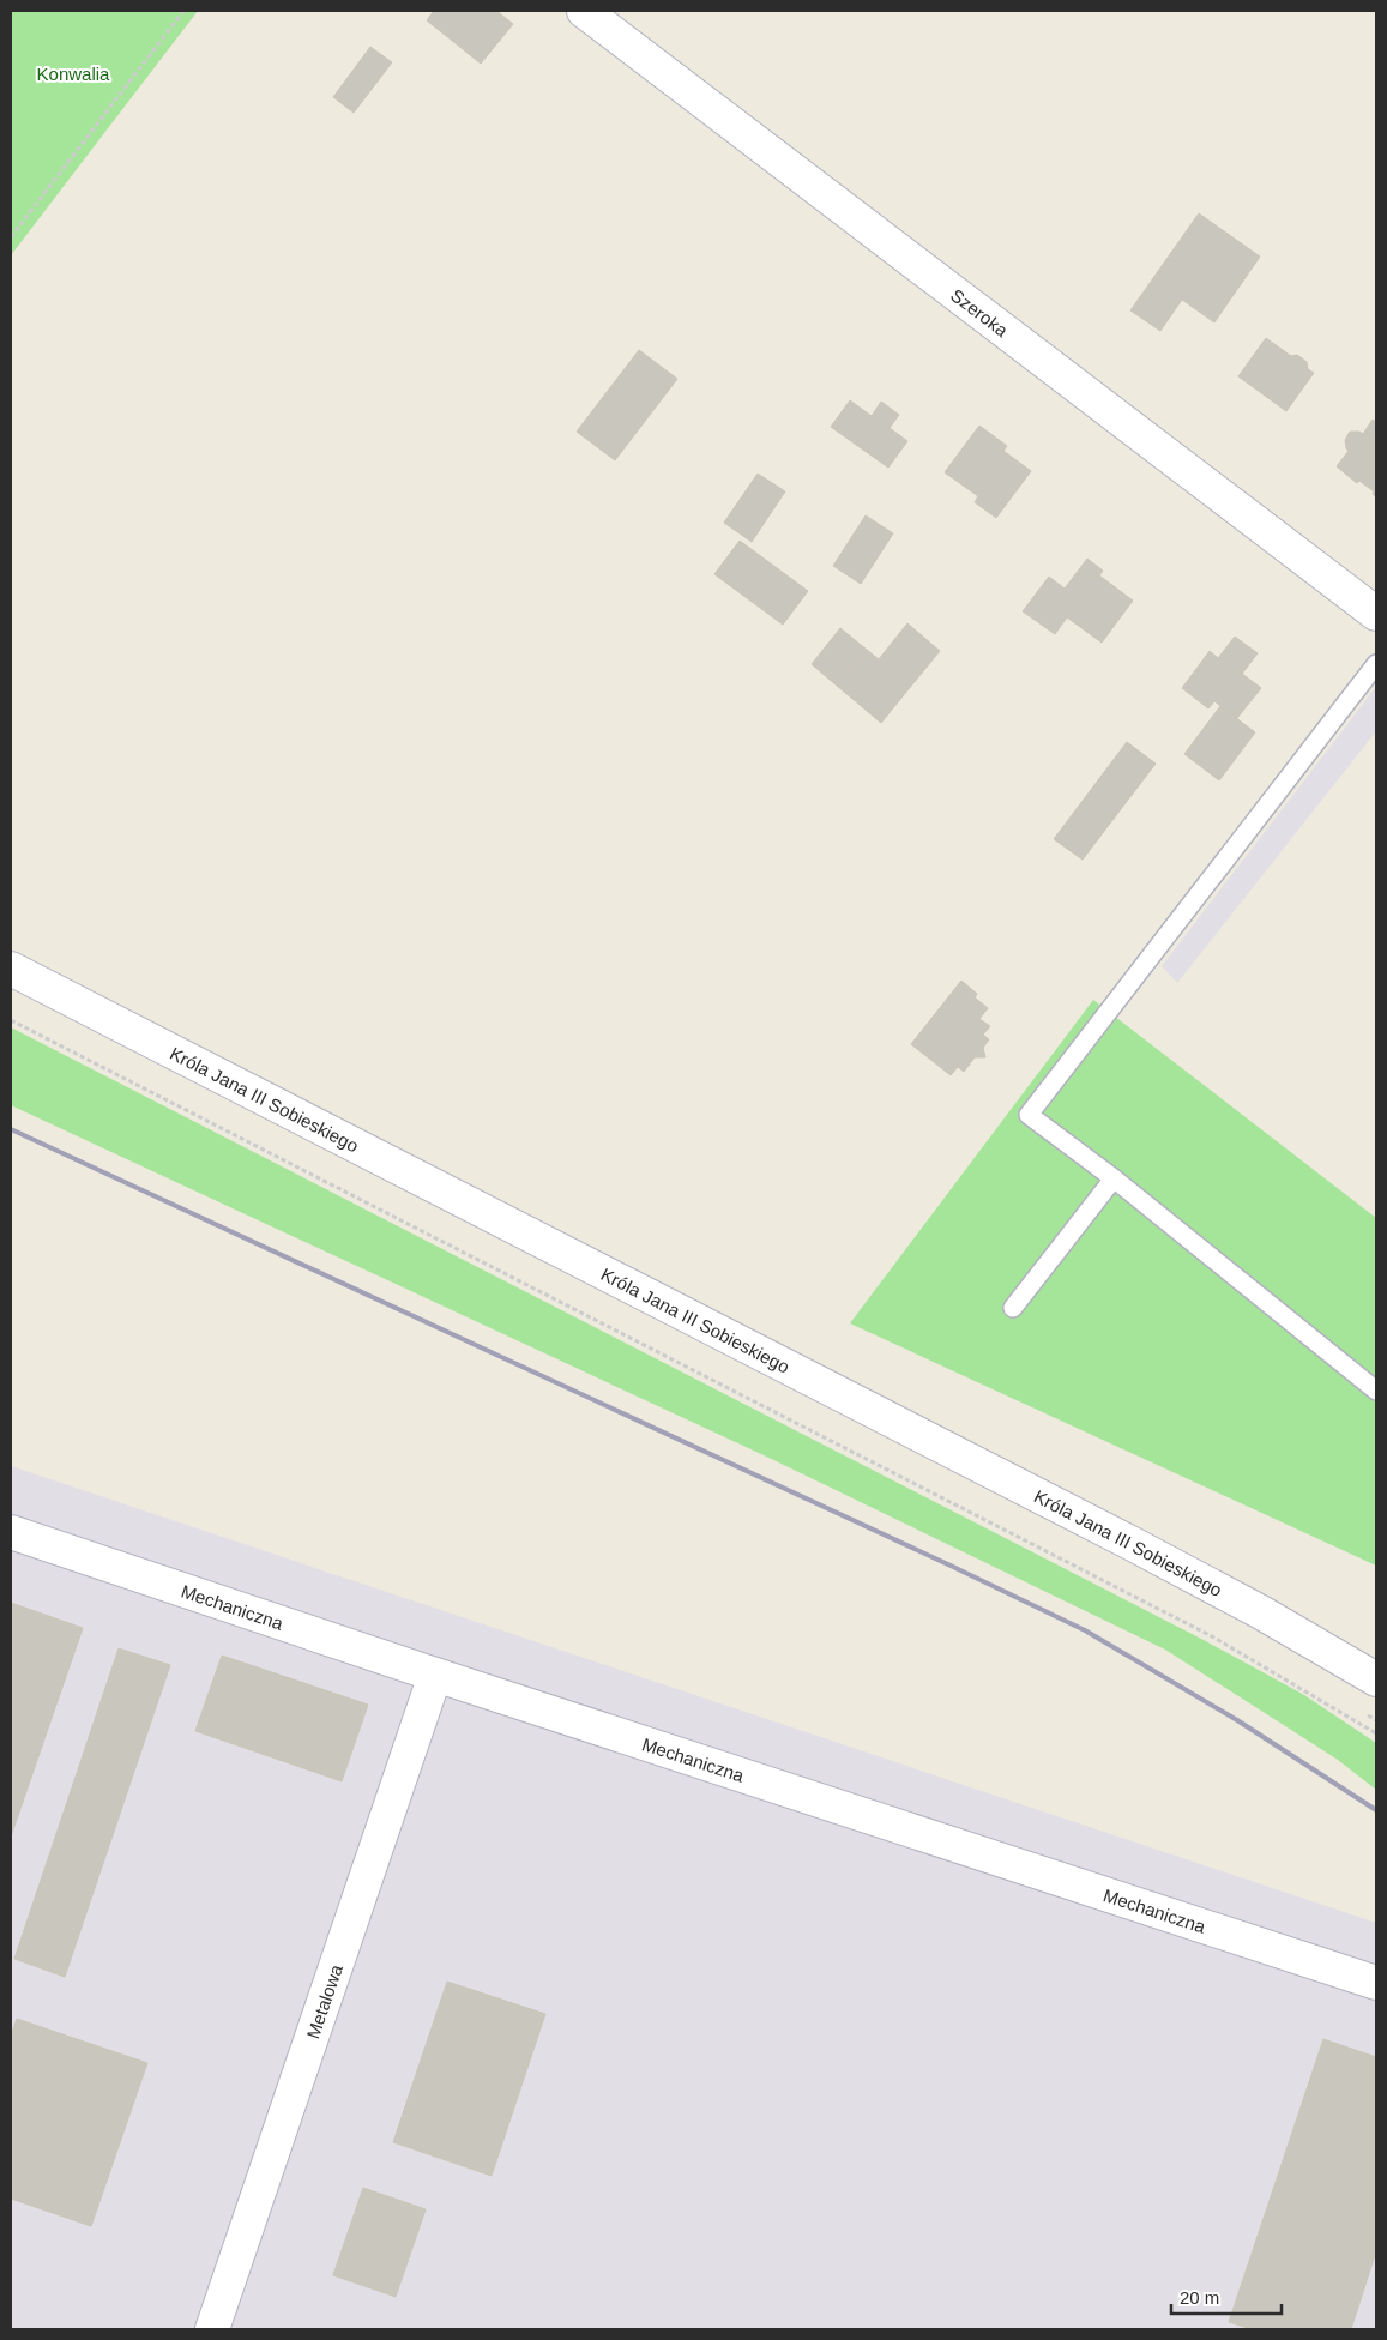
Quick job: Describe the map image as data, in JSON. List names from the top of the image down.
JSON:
{
  "streets": {
    "street": [
      "Szeroka",
      "Króla Jana III Sobieskiego",
      "Mechaniczna",
      "Metalowa"
    ]
  },
  "crossings": [
    ["Mechaniczna", "Metalowa"]
  ],
  "parks": ["Konwalia"],
  "scale_bar": "20 m"
}
